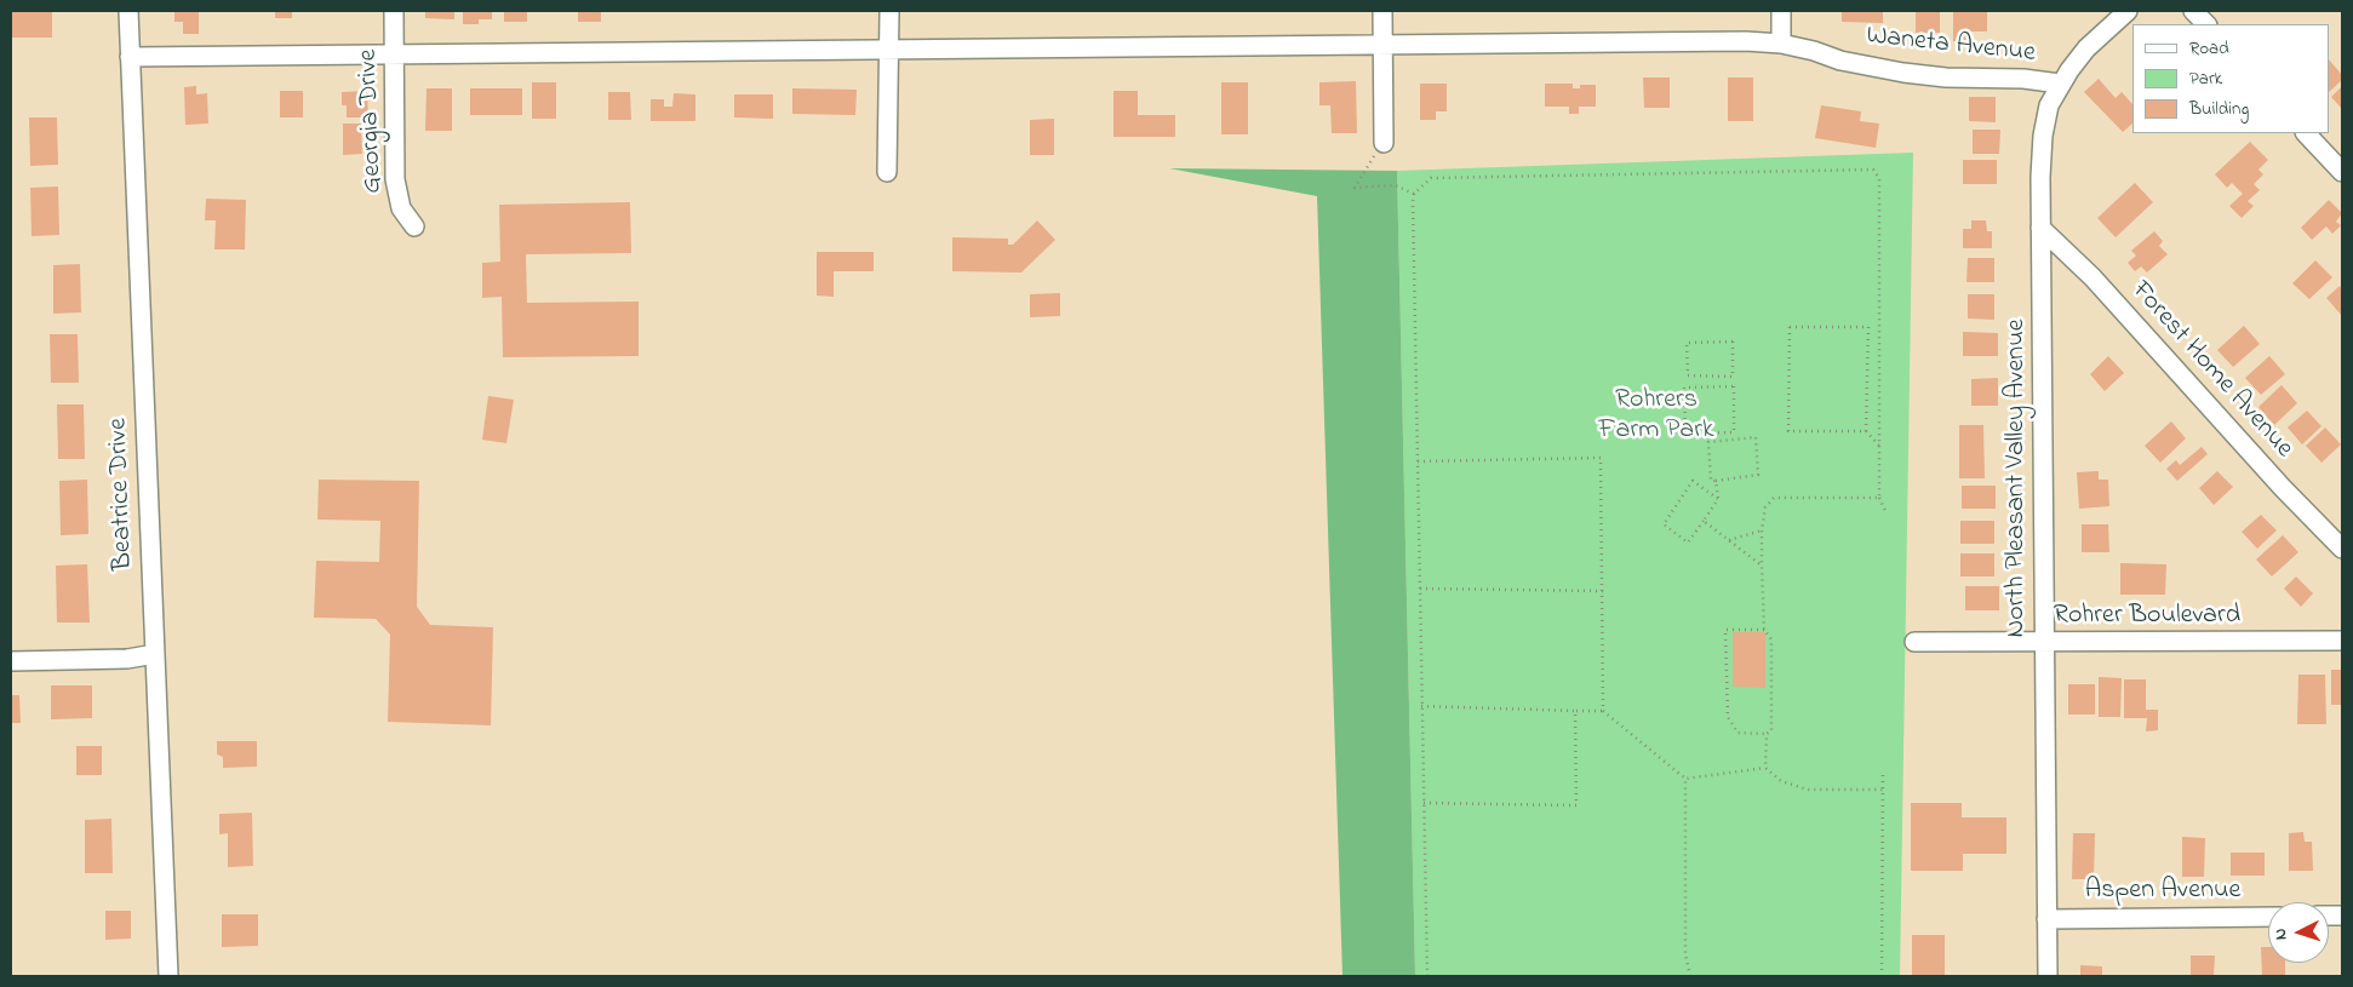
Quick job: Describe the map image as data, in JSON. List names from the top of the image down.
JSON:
{
  "streets": {
    "street": [
      "Waneta Avenue",
      "Georgia Drive",
      "Forest Home Avenue",
      "North Pleasant Valley Avenue",
      "Beatrice Drive",
      "Rohrer Boulevard",
      "Aspen Avenue"
    ]
  },
  "crossings": [
    ["Waneta Avenue", "Georgia Drive"],
    ["Waneta Avenue", "North Pleasant Valley Avenue"],
    ["Waneta Avenue", "Beatrice Drive"],
    ["Forest Home Avenue", "North Pleasant Valley Avenue"],
    ["North Pleasant Valley Avenue", "Rohrer Boulevard"],
    ["North Pleasant Valley Avenue", "Aspen Avenue"]
  ],
  "parks": ["Rohrers Farm Park"],
  "legend": ["Road", "Park", "Building"],
  "north": "left"
}
